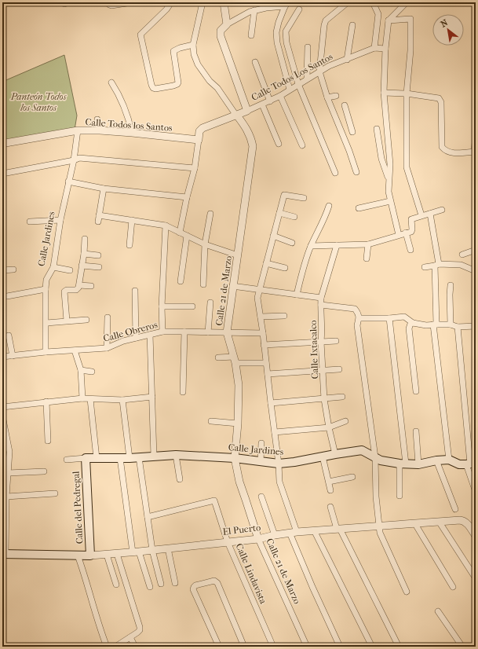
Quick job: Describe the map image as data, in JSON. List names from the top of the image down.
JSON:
{
  "streets": {
    "main road": ["Calle Jardines", "Calle del Pedregal", "El Puerto"],
    "street": [
      "Calle Todos Los Santos",
      "Calle Todos los Santos",
      "Calle 21 de Marzo",
      "Calle Obreros",
      "Calle Ixtacalco",
      "Calle Lindavista"
    ]
  },
  "crossings": [
    ["Calle Todos Los Santos", "Calle Todos los Santos"],
    ["Calle Todos Los Santos", "Calle 21 de Marzo"],
    ["Calle Todos los Santos", "Calle Jardines"],
    ["Calle Jardines", "Calle 21 de Marzo"],
    ["Calle Jardines", "Calle Obreros"],
    ["Calle Jardines", "Calle Ixtacalco"],
    ["Calle Jardines", "Calle del Pedregal"],
    ["Calle 21 de Marzo", "Calle Obreros"],
    ["Calle 21 de Marzo", "El Puerto"],
    ["Calle del Pedregal", "El Puerto"],
    ["El Puerto", "Calle Lindavista"]
  ],
  "parks": ["Panteón Todos los Santos"],
  "north": "top left"
}
